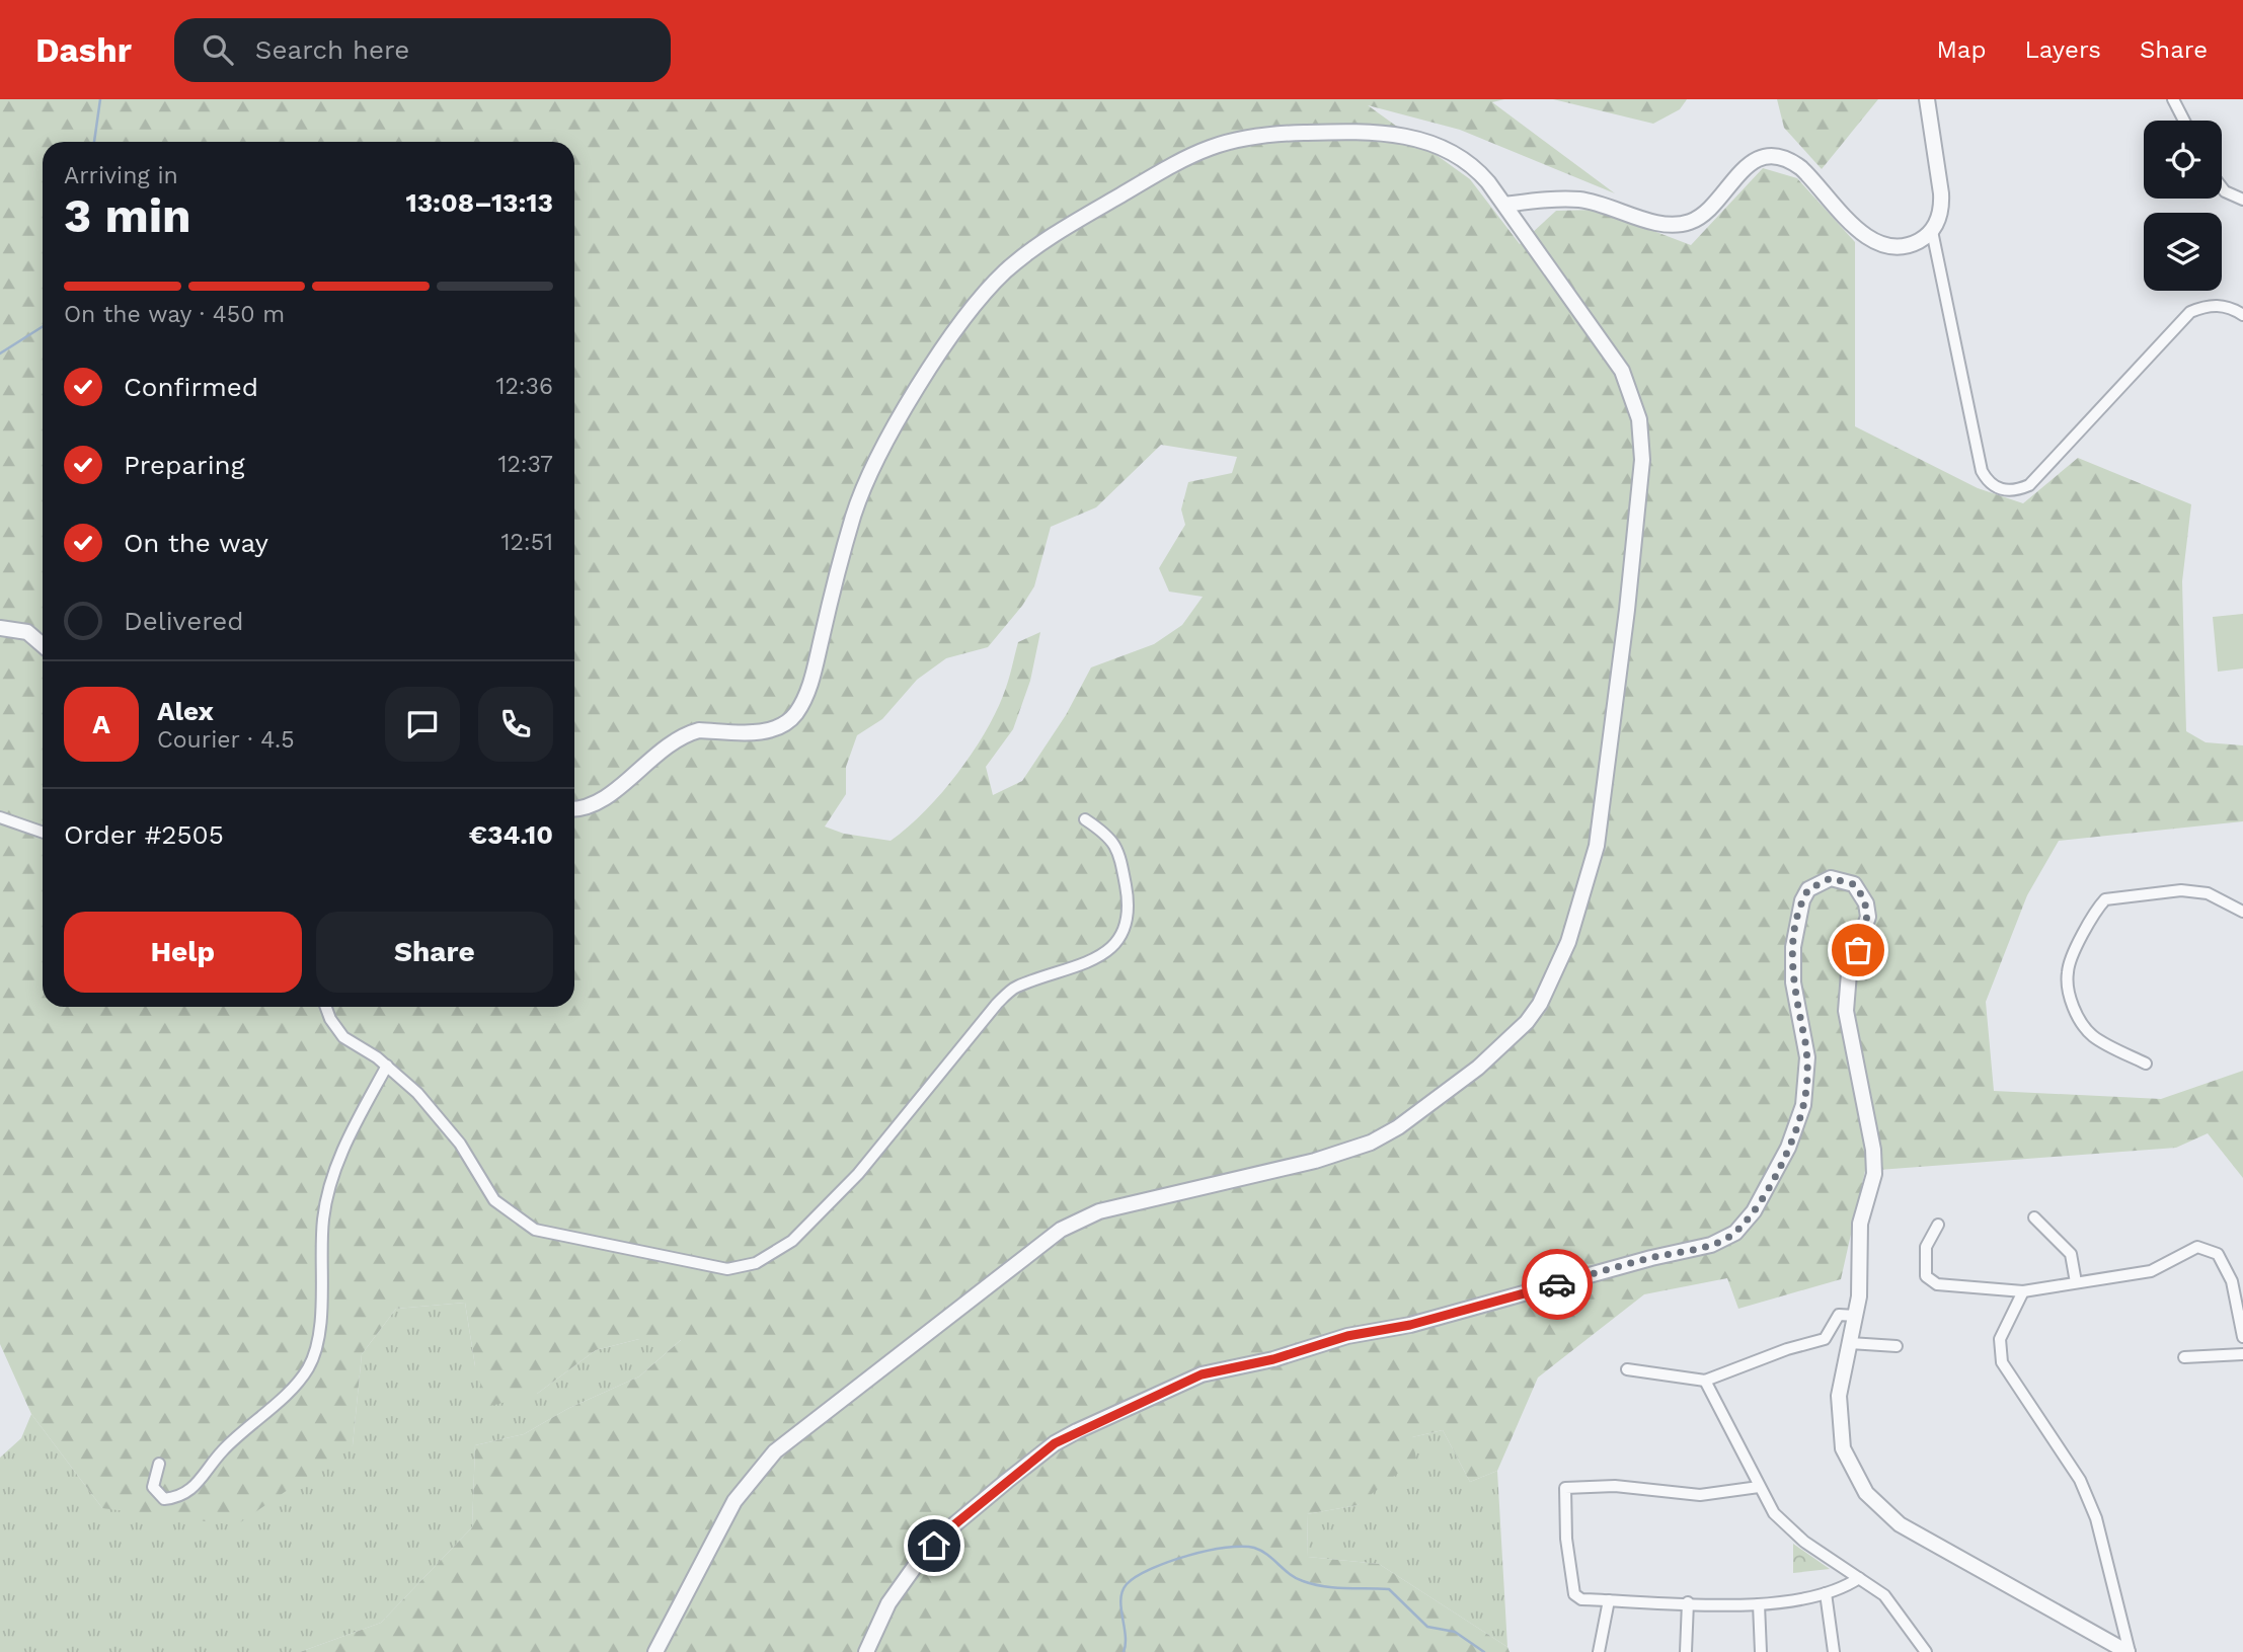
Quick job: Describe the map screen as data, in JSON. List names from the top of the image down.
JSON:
{
  "page": {
    "header": "Dashr",
    "search": "Search here",
    "nav": ["Map", "Layers", "Share"],
    "heading": ["3 min", "Arriving in", "13:08–13:13"],
    "panel": [
      "Alex",
      "Courier · 4.5",
      "Order #2505",
      "€34.10"
    ],
    "bar": "On the way · 450 m",
    "list": [
      ["Confirmed", "12:36"],
      ["Preparing", "12:37"],
      ["On the way", "12:51"],
      "Delivered"
    ],
    "round": "A",
    "buttons": ["Help", "Share"]
  }
}
